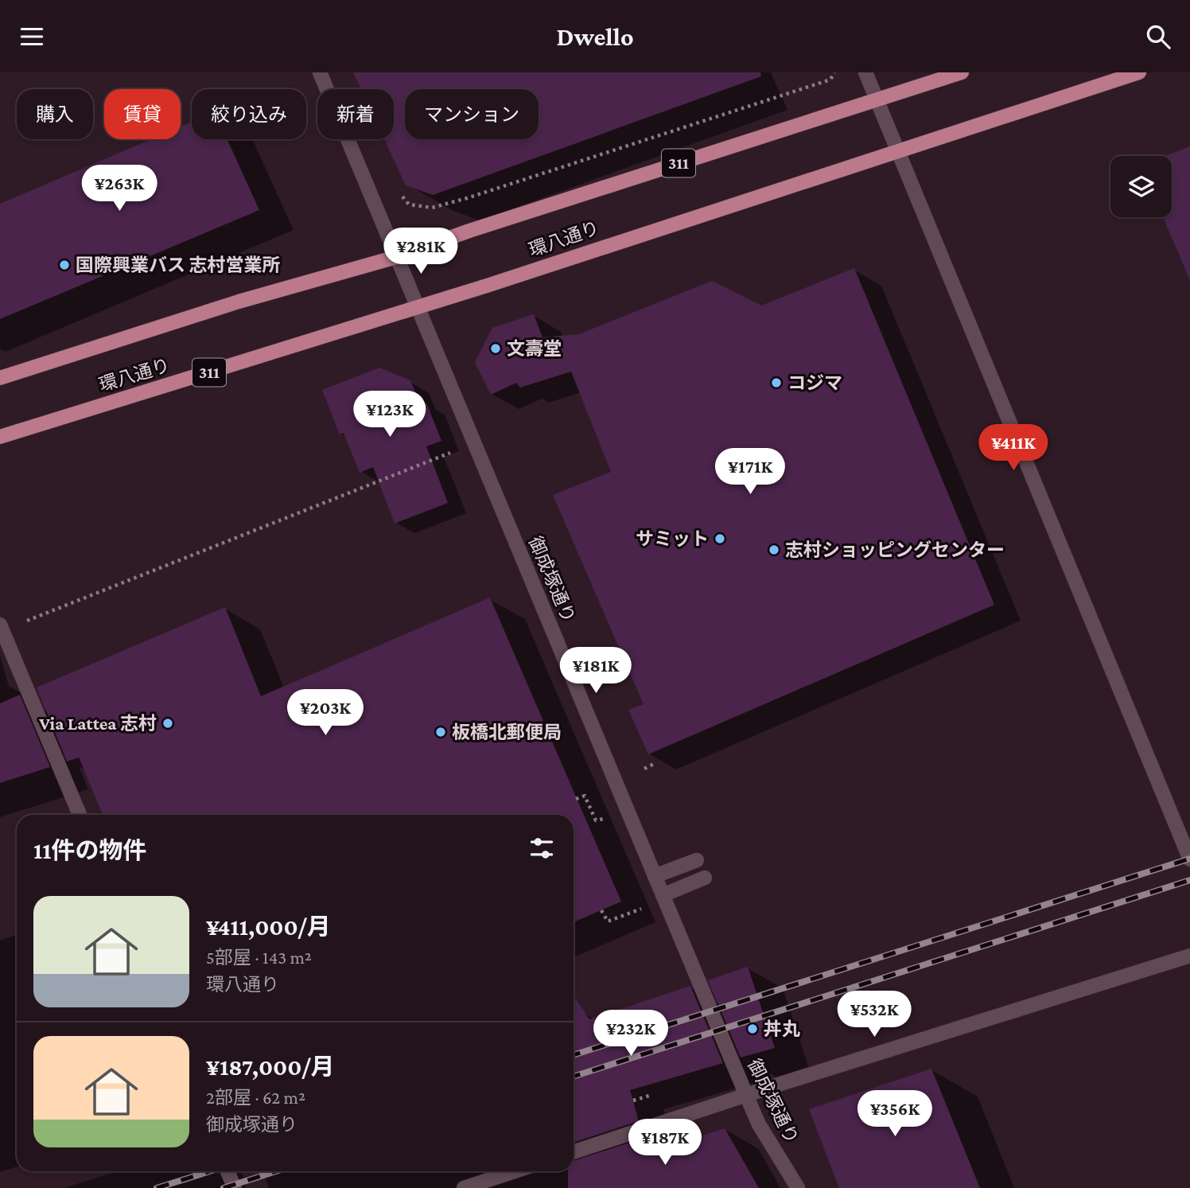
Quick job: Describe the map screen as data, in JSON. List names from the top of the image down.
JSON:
{
  "streets": {
    "main road": ["311", "環八通り"],
    "street": ["御成塚通り"]
  },
  "crossings": [
    ["環八通り", "御成塚通り"]
  ],
  "places": [
    "国際興業バス 志村営業所",
    "文壽堂",
    "コジマ",
    "サミット",
    "志村ショッピングセンター",
    "Via Lattea 志村",
    "板橋北郵便局",
    "丼丸"
  ],
  "page": {
    "header": "Dwello",
    "chip": [
      "購入",
      "賃貸",
      "絞り込み",
      "新着",
      "マンション"
    ],
    "price": [
      "¥263K",
      "¥281K",
      "¥123K",
      "¥411K",
      "¥171K",
      "¥181K",
      "¥203K",
      "¥532K",
      "¥232K",
      "¥356K",
      "¥187K"
    ],
    "heading": "11件の物件",
    "list": [
      {
        "name": "¥411,000/月",
        "note": "5部屋 · 143 m² · 環八通り"
      },
      {
        "name": "¥187,000/月",
        "note": "2部屋 · 62 m² · 御成塚通り"
      }
    ]
  }
}
